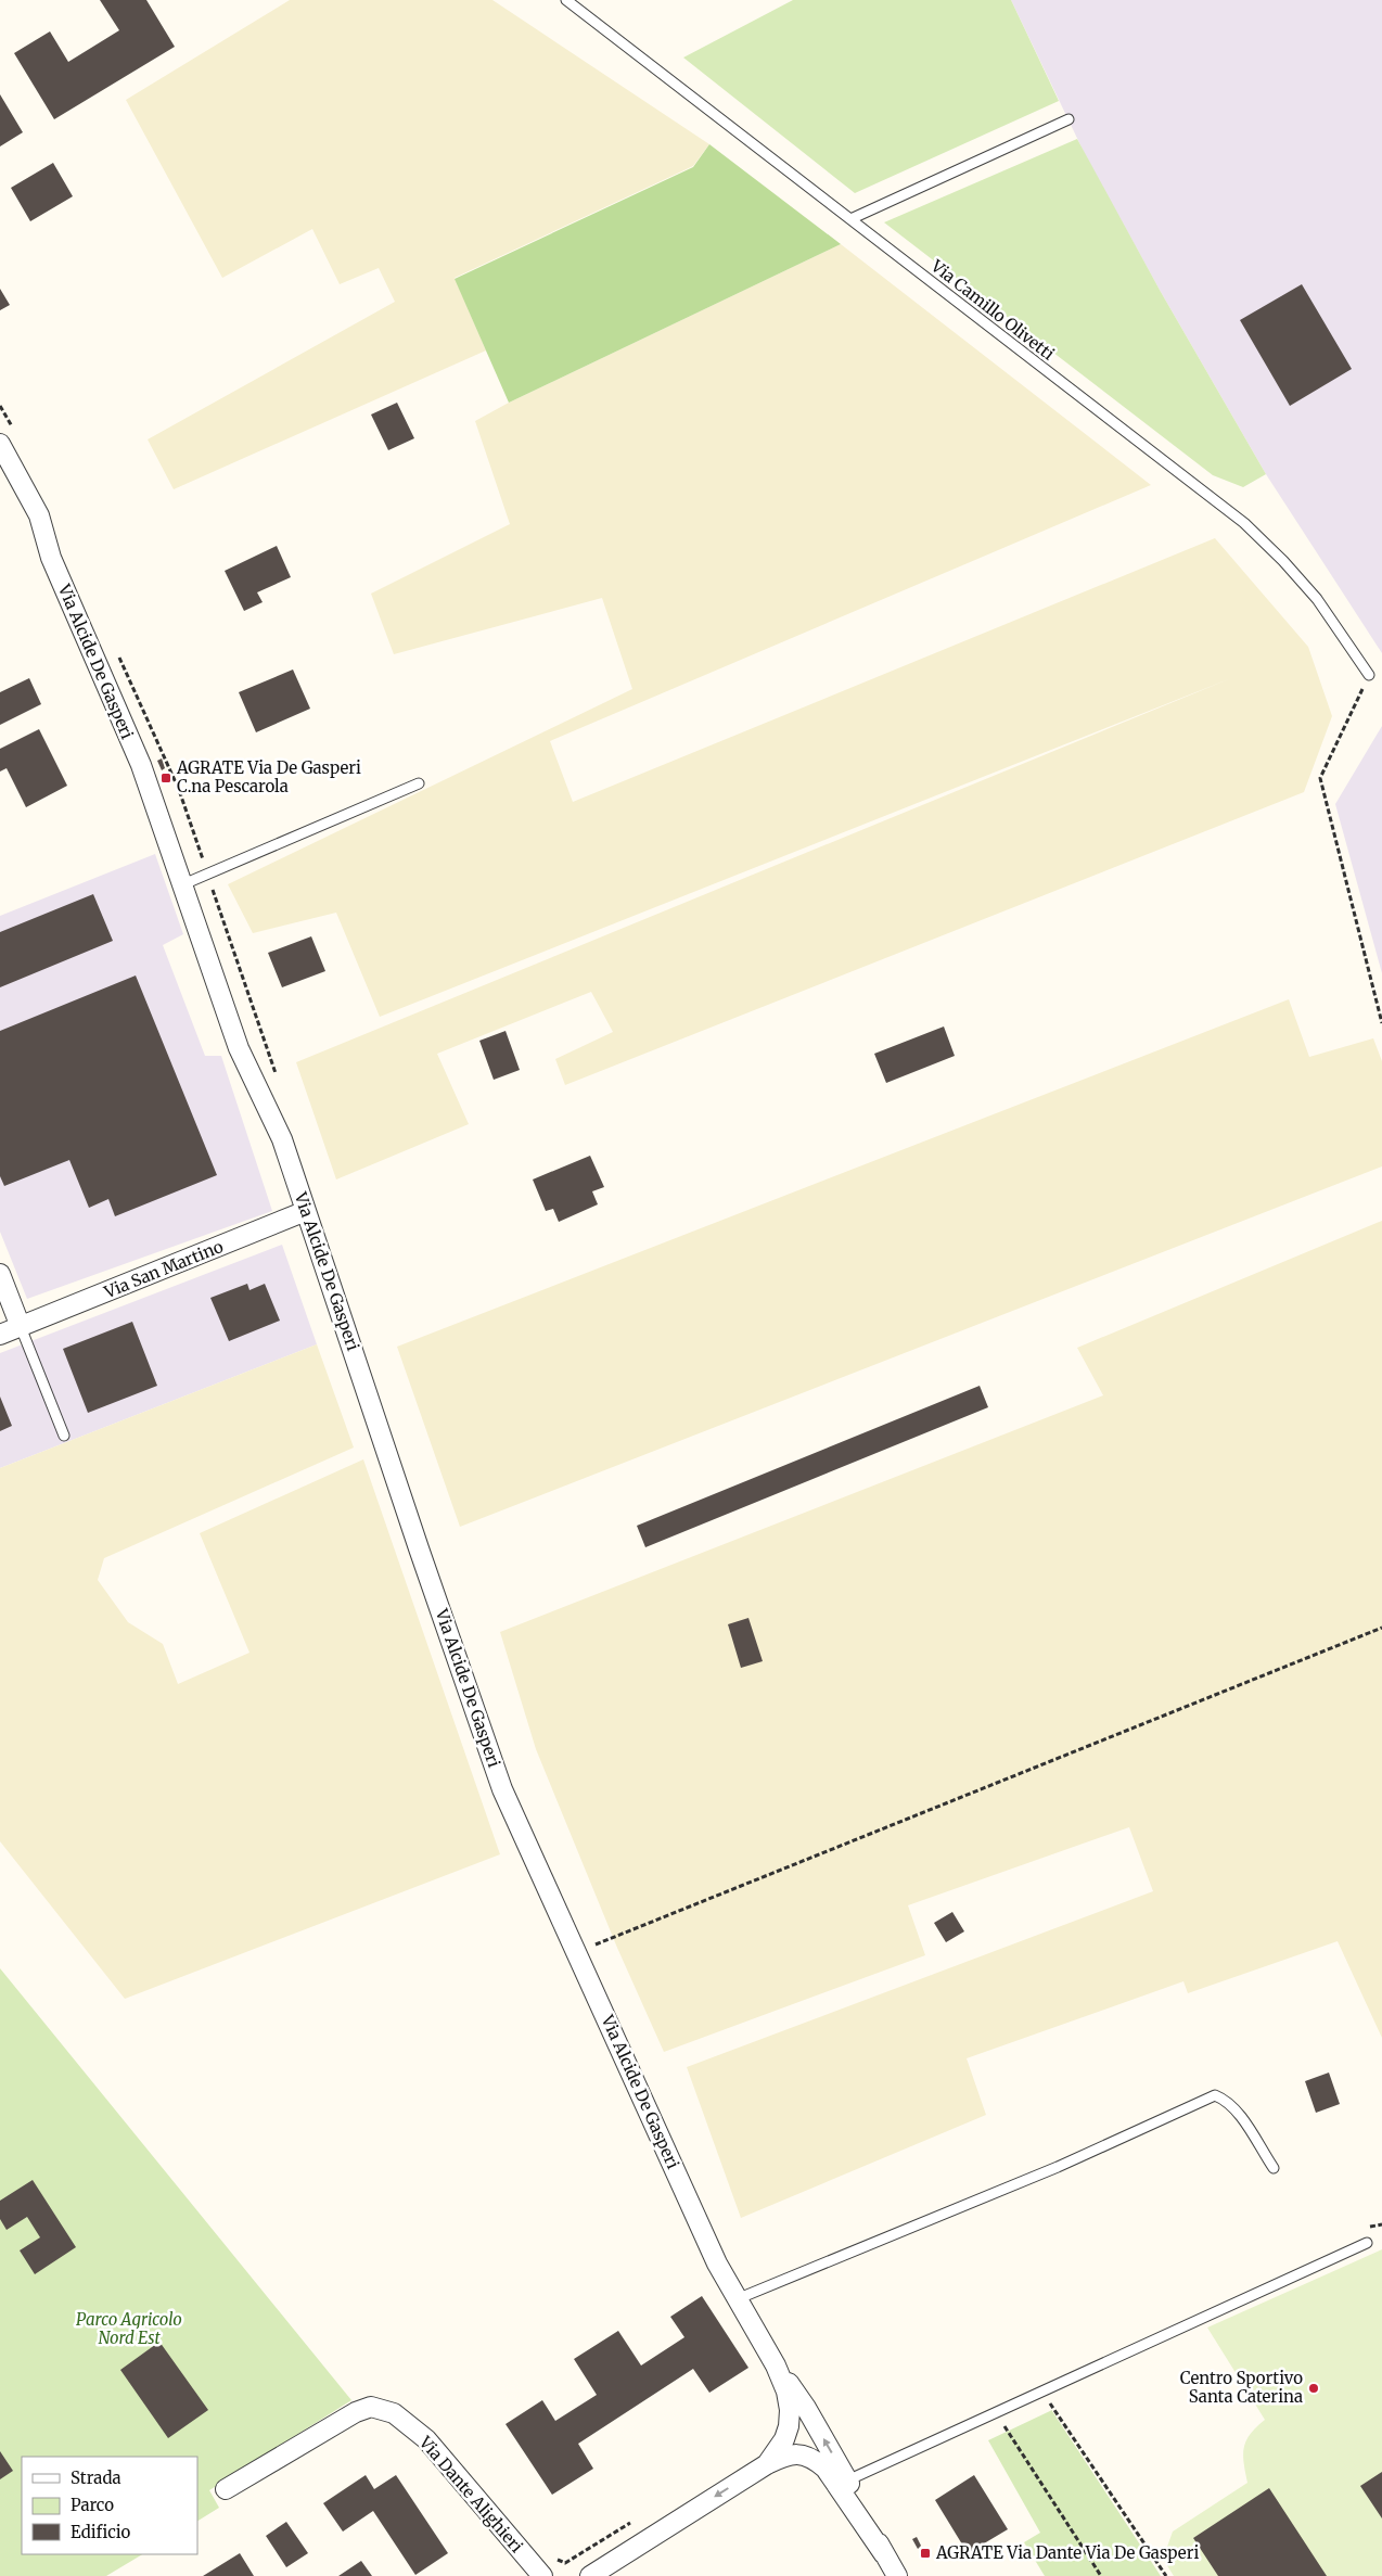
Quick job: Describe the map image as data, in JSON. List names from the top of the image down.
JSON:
{
  "streets": {
    "street": ["Via Alcide De Gasperi", "Via San Martino", "Via Dante Alighieri"],
    "lane": ["Via Camillo Olivetti"]
  },
  "crossings": [
    ["Via Alcide De Gasperi", "Via San Martino"]
  ],
  "parks": ["Parco Agricolo Nord Est"],
  "places": {
    "transit": ["AGRATE Via De Gasperi C.na Pescarola", "AGRATE Via Dante Via De Gasperi"],
    "other": ["Centro Sportivo Santa Caterina"]
  },
  "legend": ["Strada", "Parco", "Edificio"]
}
